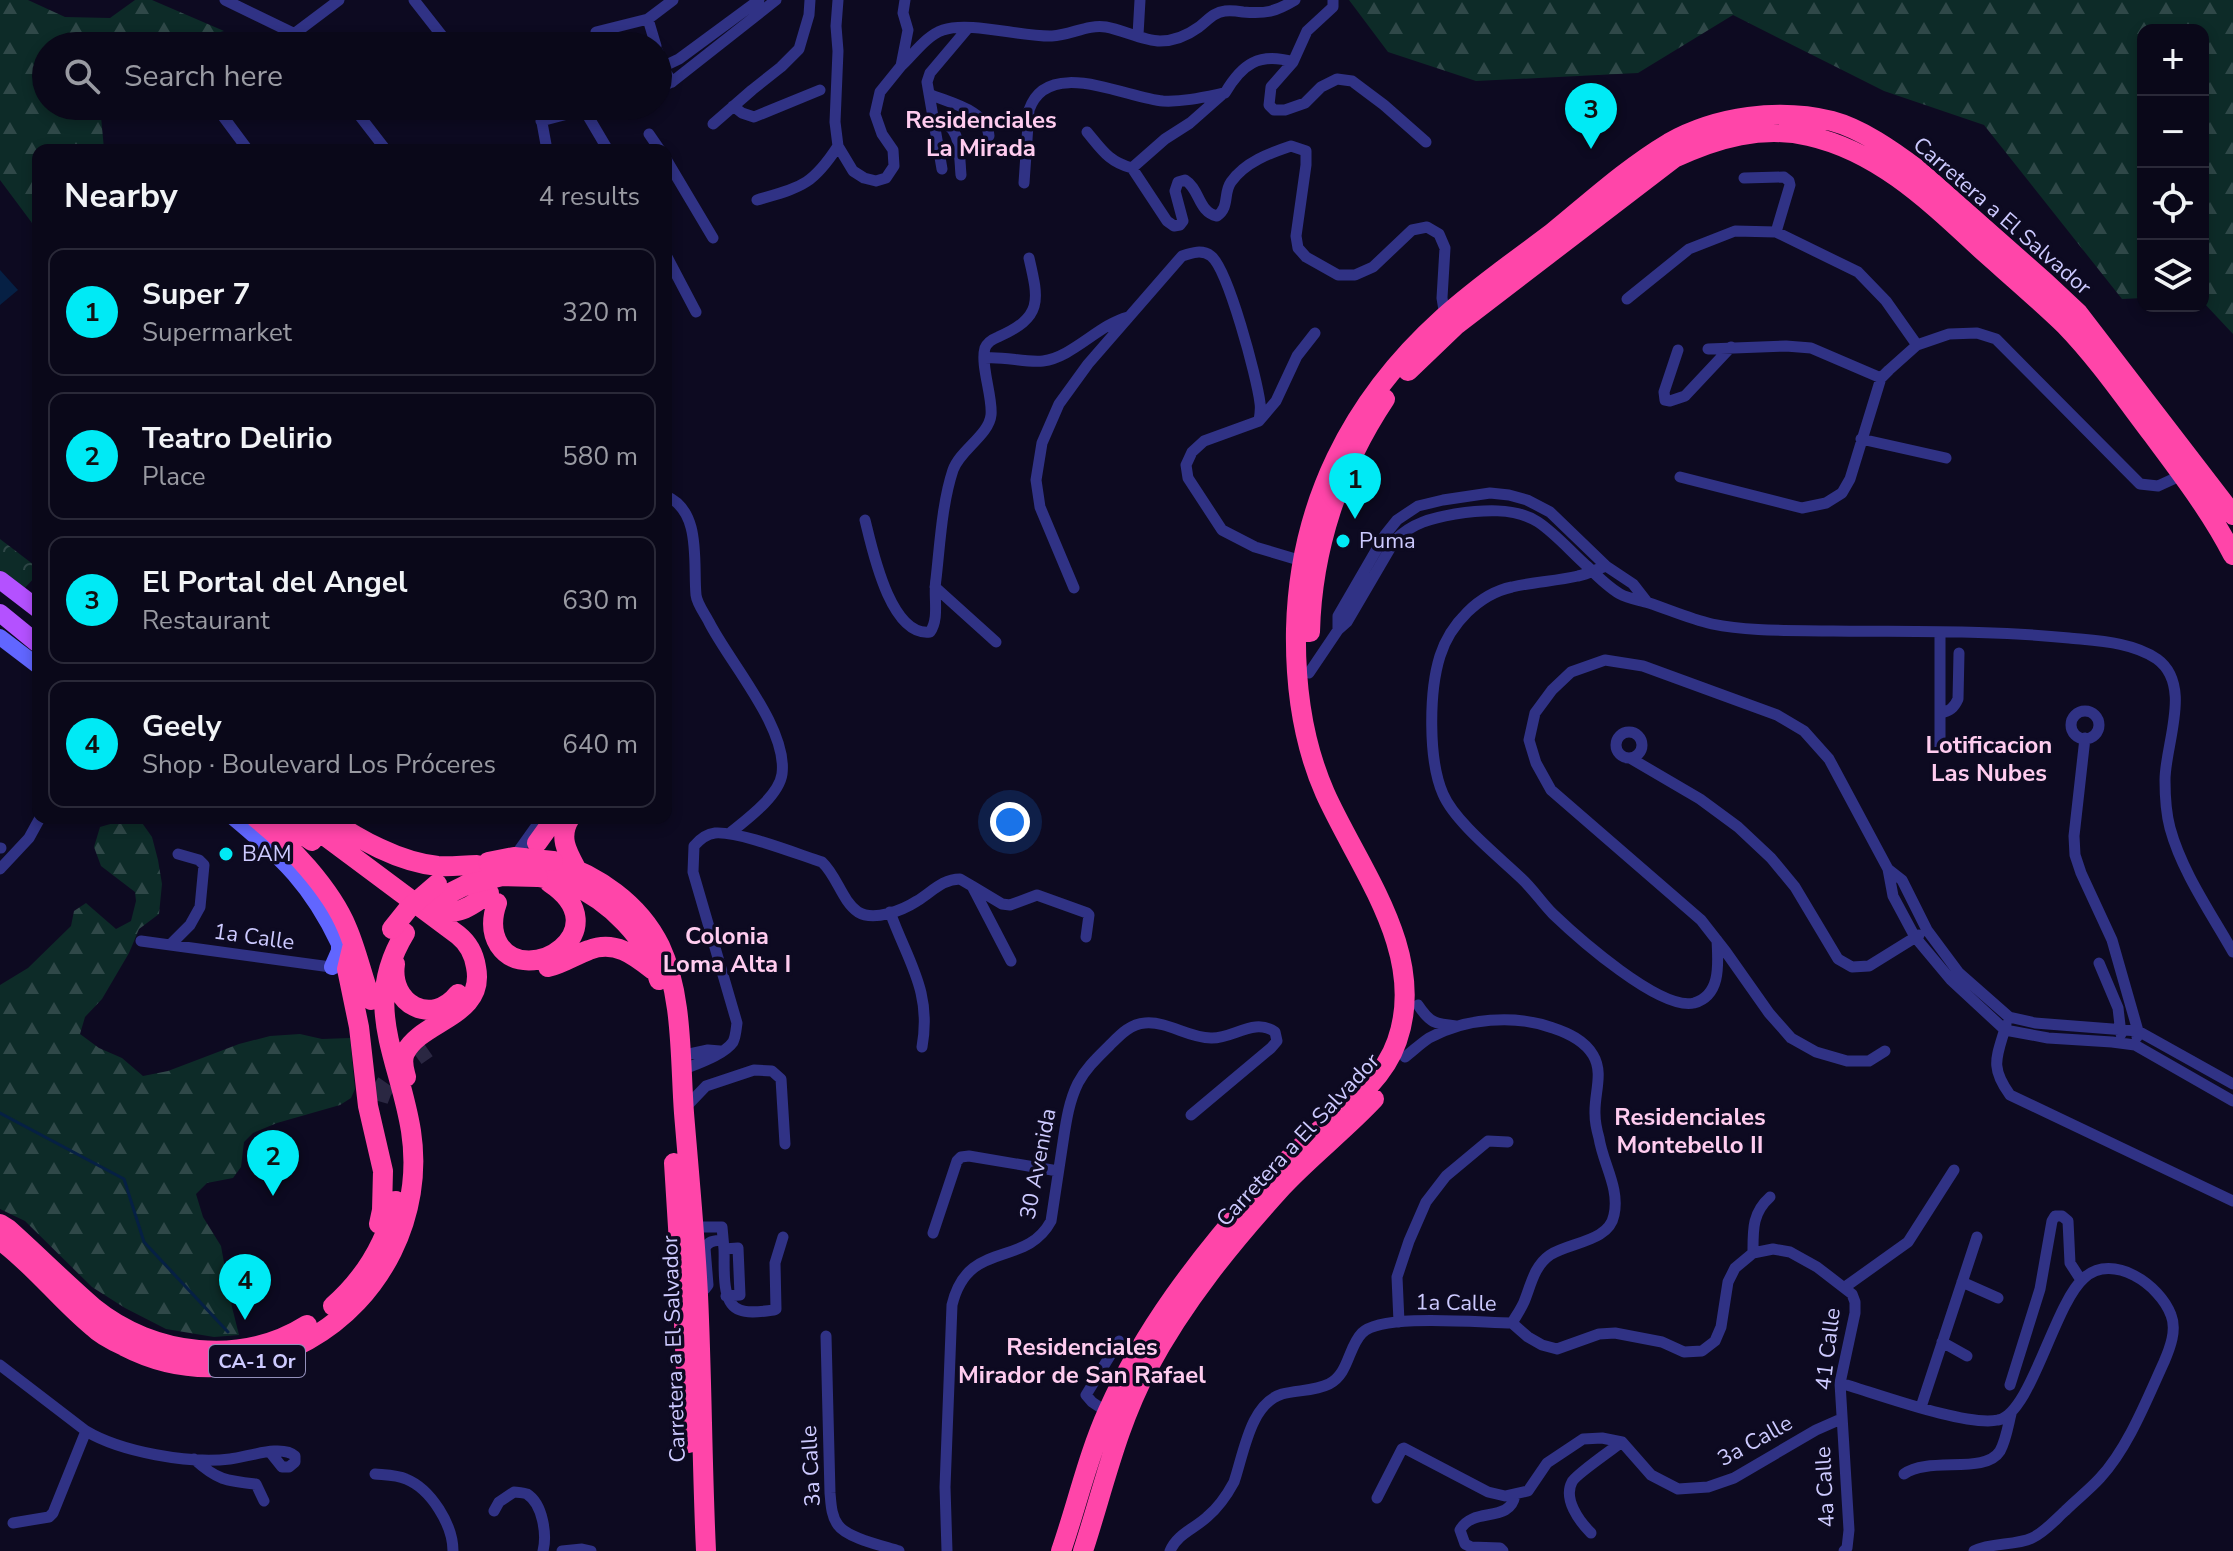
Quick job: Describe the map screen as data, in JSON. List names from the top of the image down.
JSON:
{
  "streets": {
    "highway": ["Carretera a El Salvador", "CA-1 Or"],
    "street": [
      "1a Calle",
      "30 Avenida",
      "41 Calle",
      "3a Calle",
      "4a Calle"
    ]
  },
  "crossings": [
    ["Carretera a El Salvador", "CA-1 Or"],
    ["41 Calle", "3a Calle"],
    ["41 Calle", "4a Calle"],
    ["3a Calle", "4a Calle"]
  ],
  "districts": [
    "Residenciales La Mirada",
    "Lotificacion Las Nubes",
    "Colonia Loma Alta I",
    "Residenciales Montebello II",
    "Residenciales Mirador de San Rafael"
  ],
  "places": ["Puma", "BAM"],
  "page": {
    "map_buttons": ["+", "−"],
    "search": "Search here",
    "pins": [
      "3",
      "1",
      "2",
      "4"
    ],
    "heading": ["Nearby", "4 results"],
    "list": [
      {
        "mark": "1",
        "name": "Super 7",
        "note": "Supermarket",
        "value": "320 m"
      },
      {
        "mark": "2",
        "name": "Teatro Delirio",
        "note": "Place",
        "value": "580 m"
      },
      {
        "mark": "3",
        "name": "El Portal del Angel",
        "note": "Restaurant",
        "value": "630 m"
      },
      {
        "mark": "4",
        "name": "Geely",
        "note": "Shop · Boulevard Los Próceres",
        "value": "640 m"
      }
    ]
  }
}
